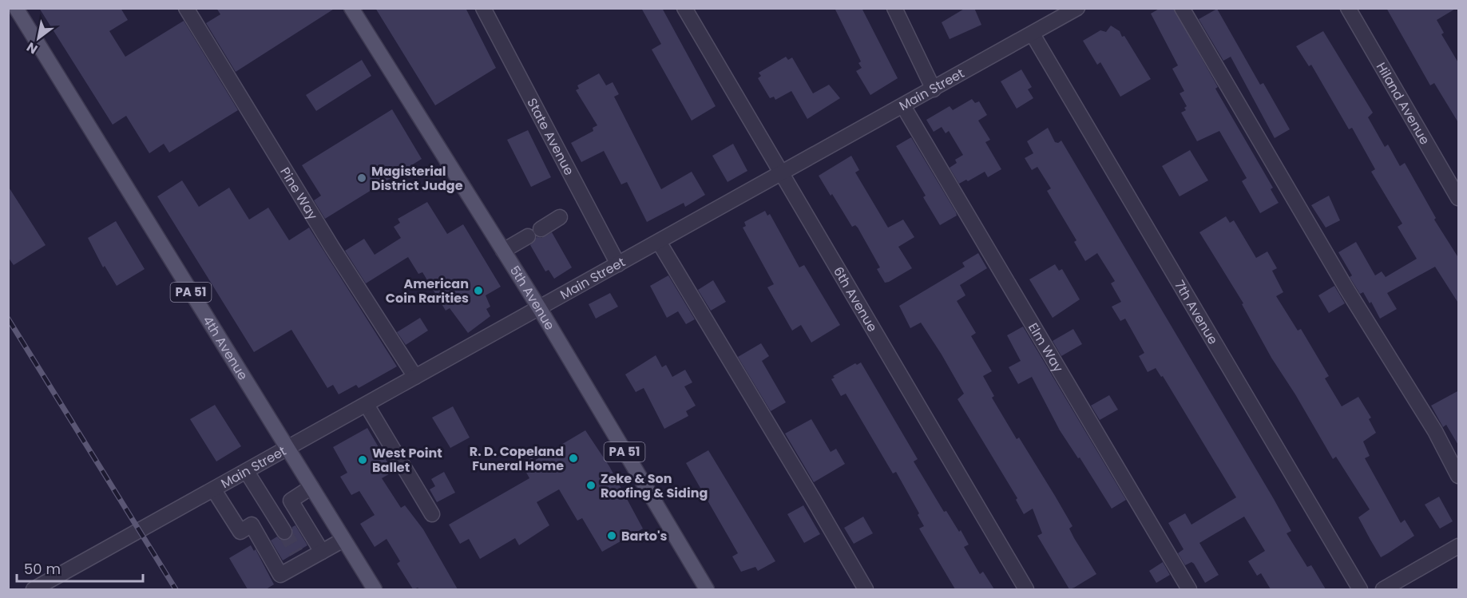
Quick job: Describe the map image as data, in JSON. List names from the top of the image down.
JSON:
{
  "streets": {
    "main road": ["PA 51", "5th Avenue", "4th Avenue"],
    "street": [
      "Main Street",
      "Hiland Avenue",
      "State Avenue",
      "Pine Way",
      "6th Avenue",
      "7th Avenue",
      "Elm Way"
    ]
  },
  "crossings": [
    ["Main Street", "State Avenue"],
    ["Main Street", "Pine Way"],
    ["Main Street", "5th Avenue"],
    ["Main Street", "6th Avenue"],
    ["Main Street", "7th Avenue"],
    ["Main Street", "4th Avenue"],
    ["Main Street", "Elm Way"]
  ],
  "places": [
    "Magisterial District Judge",
    "American Coin Rarities",
    "R. D. Copeland Funeral Home",
    "West Point Ballet",
    "Zeke & Son Roofing & Siding",
    "Barto's"
  ],
  "scale_bar": "50 m",
  "north": "bottom left"
}
